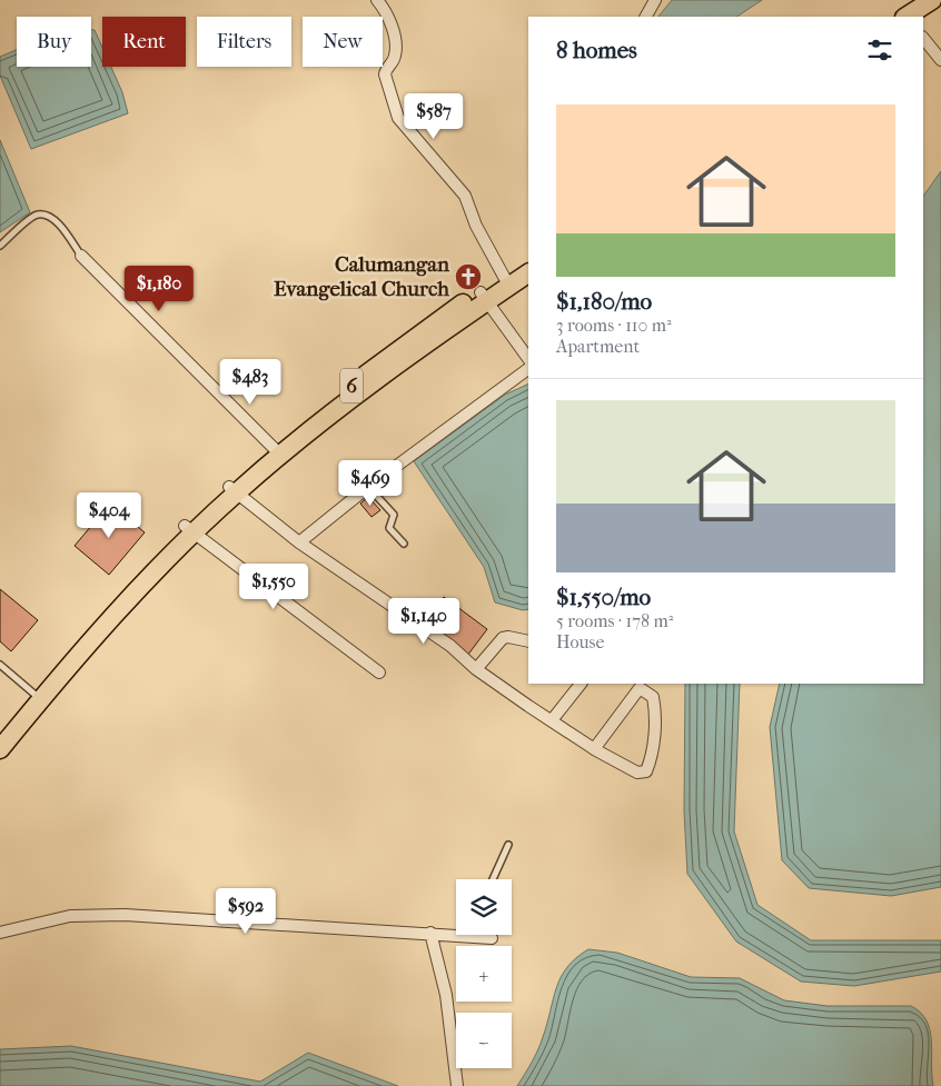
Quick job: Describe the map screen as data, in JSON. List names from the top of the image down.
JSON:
{
  "places": {
    "church": ["Calumangan Evangelical Church"]
  },
  "page": {
    "chip": [
      "Buy",
      "Rent",
      "Filters",
      "New"
    ],
    "heading": "8 homes",
    "list": [
      {
        "name": "$1,180/mo",
        "note": "3 rooms · 110 m² · Apartment"
      },
      {
        "name": "$1,550/mo",
        "note": "5 rooms · 178 m² · House"
      }
    ],
    "price": [
      "$587",
      "$1,180",
      "$483",
      "$469",
      "$404",
      "$1,550",
      "$1,140",
      "$592"
    ],
    "map_buttons": ["+", "−"]
  }
}
